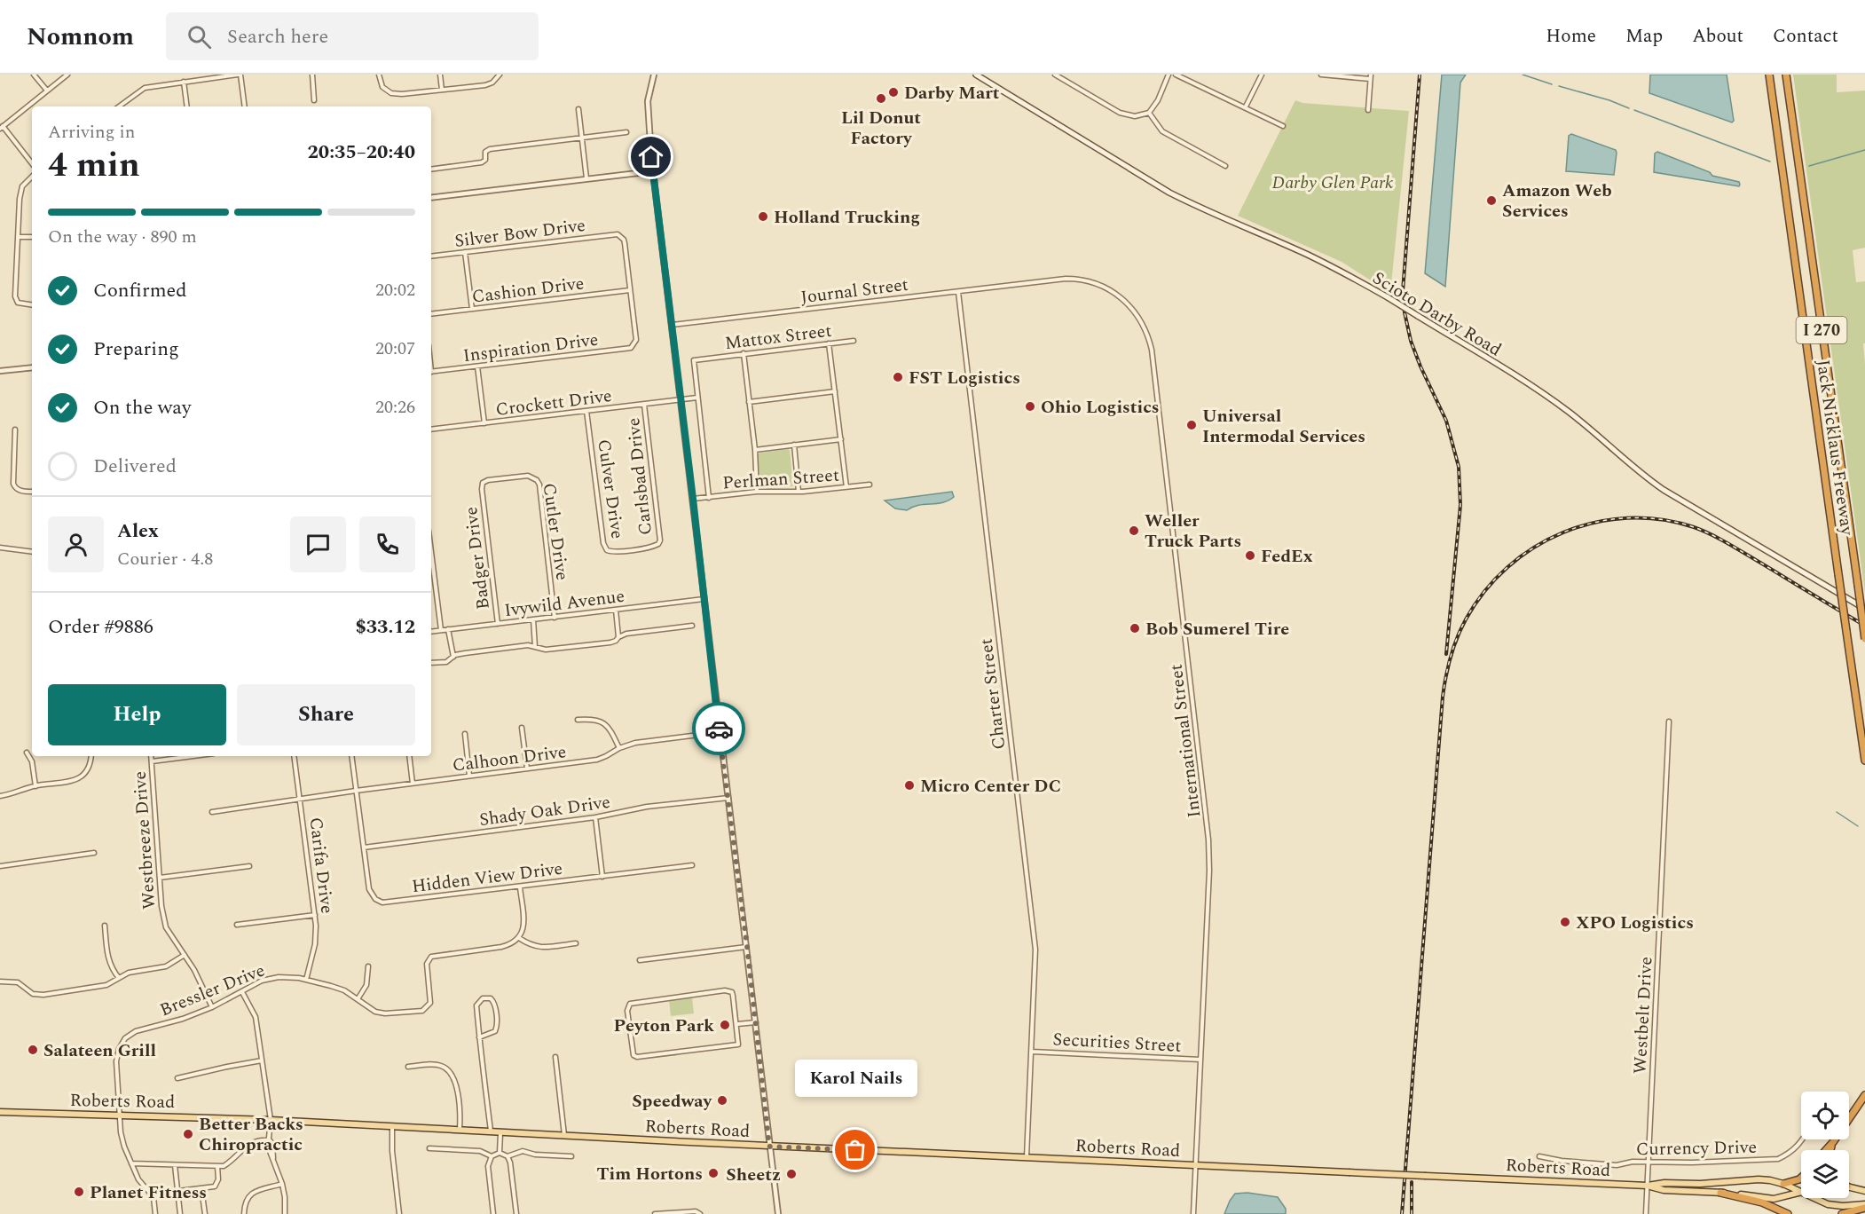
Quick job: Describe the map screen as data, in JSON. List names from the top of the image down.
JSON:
{
  "streets": {
    "highway": ["I 270", "Jack Nicklaus Freeway"],
    "main road": ["Scioto Darby Road", "Roberts Road"],
    "street": [
      "Silver Bow Drive",
      "Cashion Drive",
      "Journal Street",
      "Mattox Street",
      "Inspiration Drive",
      "Crockett Drive",
      "Carlsbad Drive",
      "Perlman Street",
      "Culver Drive",
      "Cutler Drive",
      "Badger Drive",
      "Ivywild Avenue",
      "Charter Street",
      "International Street",
      "Calhoon Drive",
      "Shady Oak Drive",
      "Westbreeze Drive",
      "Carifa Drive",
      "Hidden View Drive",
      "Bressler Drive",
      "Westbelt Drive",
      "Securities Street",
      "Currency Drive"
    ]
  },
  "crossings": [
    ["Silver Bow Drive", "Cashion Drive"],
    ["Silver Bow Drive", "Inspiration Drive"],
    ["Cashion Drive", "Inspiration Drive"],
    ["Journal Street", "Charter Street"],
    ["Journal Street", "International Street"],
    ["Mattox Street", "Crockett Drive"],
    ["Crockett Drive", "Carlsbad Drive"],
    ["Crockett Drive", "Culver Drive"],
    ["Carlsbad Drive", "Culver Drive"],
    ["Cutler Drive", "Badger Drive"],
    ["Cutler Drive", "Ivywild Avenue"],
    ["Badger Drive", "Ivywild Avenue"],
    ["Charter Street", "Securities Street"],
    ["Charter Street", "Roberts Road"],
    ["International Street", "Securities Street"],
    ["International Street", "Roberts Road"],
    ["Calhoon Drive", "Carifa Drive"],
    ["Shady Oak Drive", "Hidden View Drive"],
    ["Westbreeze Drive", "Bressler Drive"],
    ["Carifa Drive", "Bressler Drive"],
    ["Bressler Drive", "Roberts Road"],
    ["Westbelt Drive", "Roberts Road"],
    ["Westbelt Drive", "Currency Drive"]
  ],
  "parks": ["Darby Glen Park"],
  "places": [
    "Darby Mart",
    "Lil Donut Factory",
    "Amazon Web Services",
    "Holland Trucking",
    "FST Logistics",
    "Ohio Logistics",
    "Universal Intermodal Services",
    "Weller Truck Parts",
    "FedEx",
    "Bob Sumerel Tire",
    "Micro Center DC",
    "XPO Logistics",
    "Peyton Park",
    "Salateen Grill",
    "Speedway",
    "Better Backs Chiropractic",
    "Karol Nails",
    "Tim Hortons",
    "Sheetz",
    "Planet Fitness"
  ],
  "page": {
    "header": "Nomnom",
    "search": "Search here",
    "nav": [
      "Home",
      "Map",
      "About",
      "Contact"
    ],
    "heading": ["4 min", "Arriving in", "20:35–20:40"],
    "panel": [
      "Alex",
      "Courier · 4.8",
      "Order #9886",
      "$33.12"
    ],
    "bar": "On the way · 890 m",
    "list": [
      ["Confirmed", "20:02"],
      ["Preparing", "20:07"],
      ["On the way", "20:26"],
      "Delivered"
    ],
    "buttons": ["Help", "Share"],
    "bubble": "Karol Nails"
  }
}
